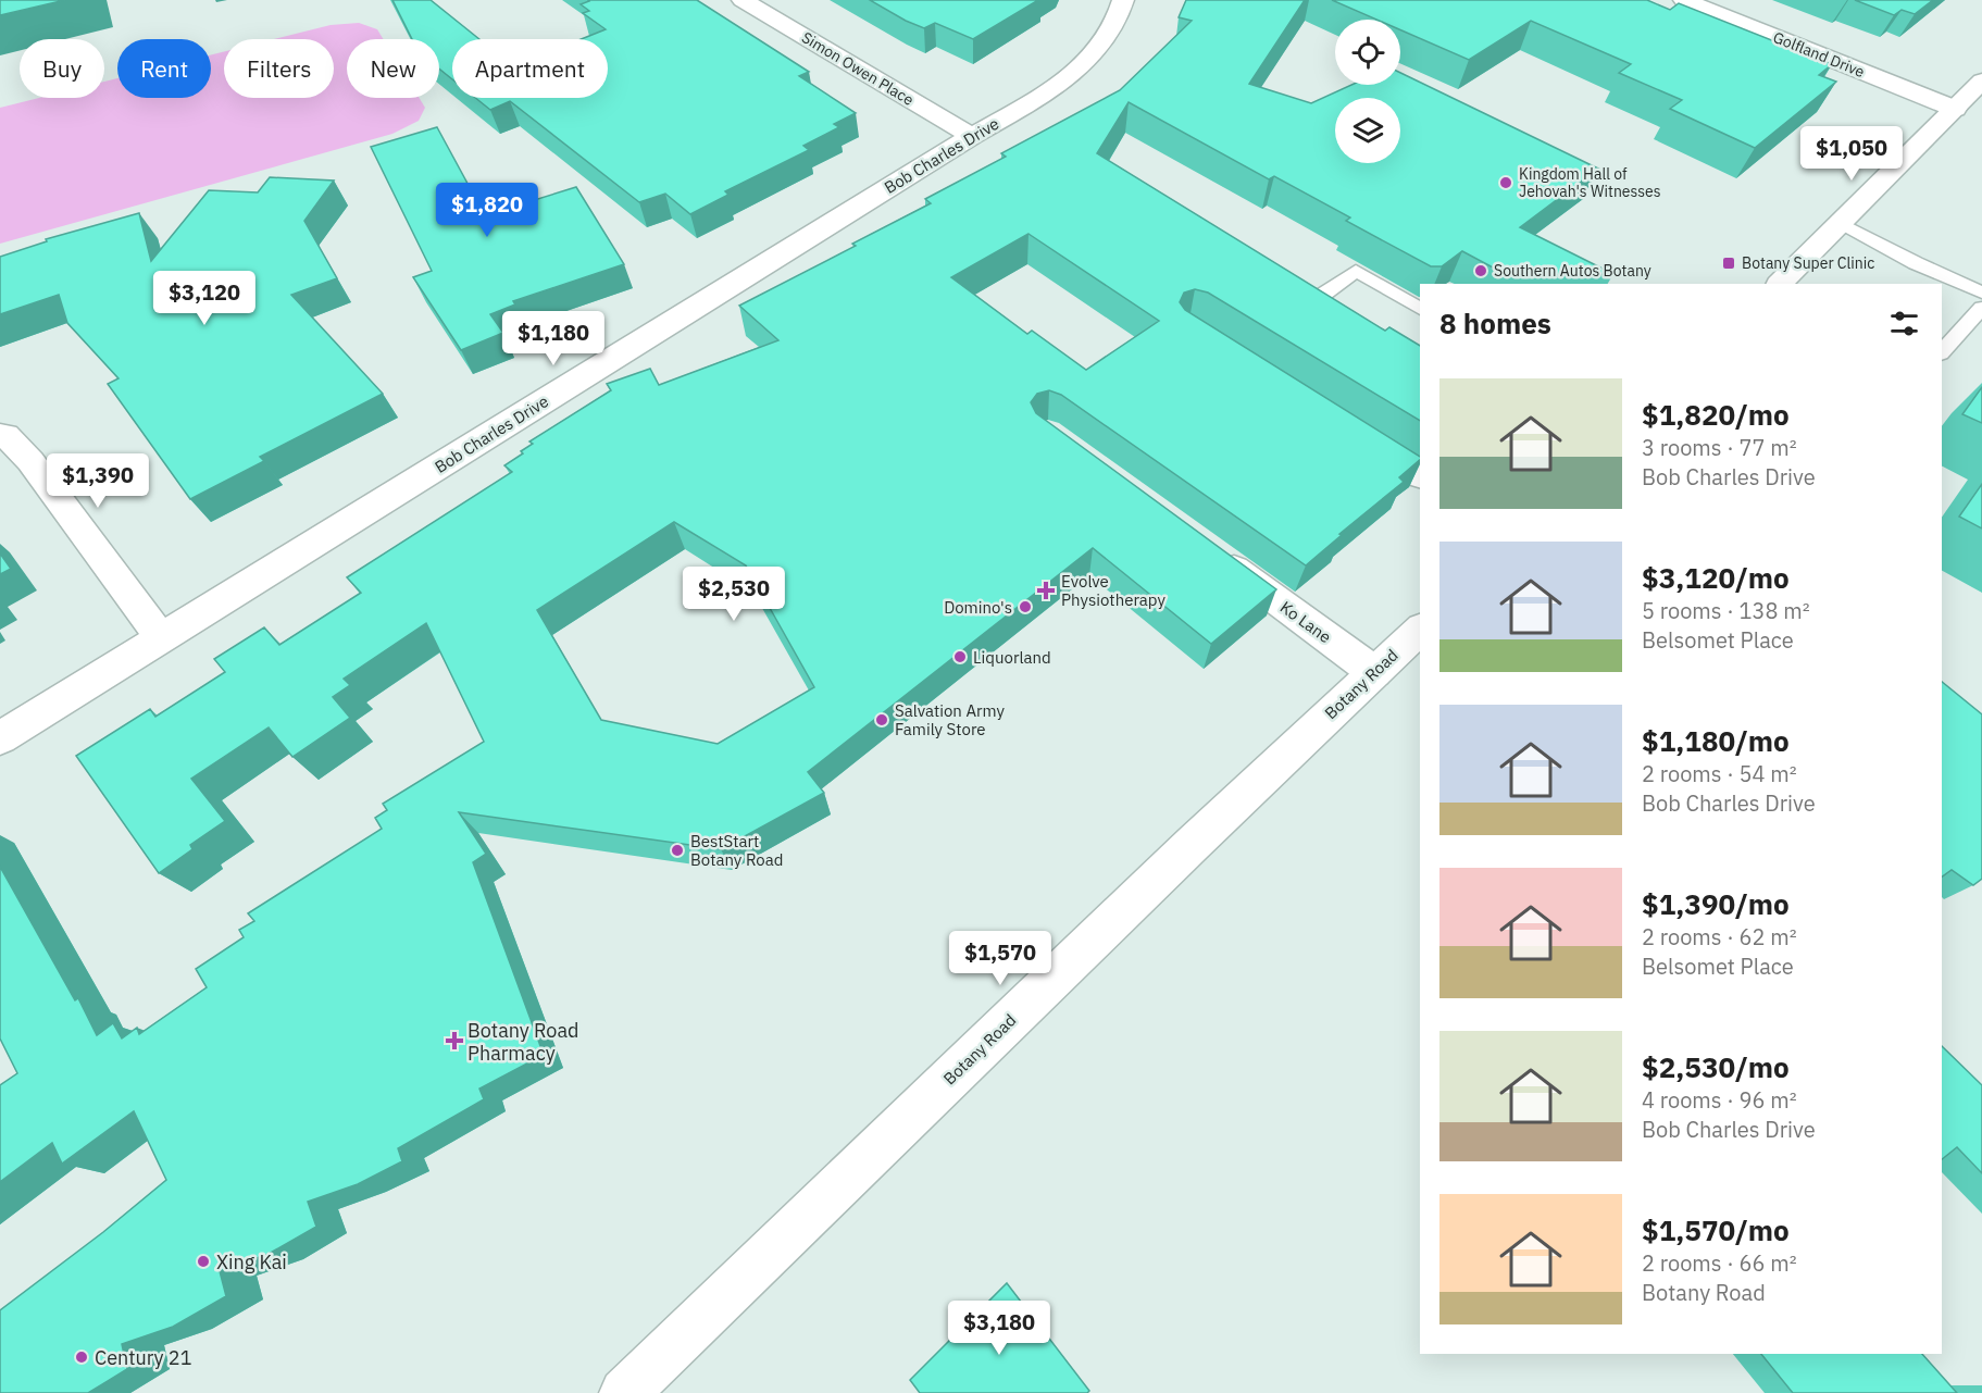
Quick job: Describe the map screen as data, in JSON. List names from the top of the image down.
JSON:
{
  "streets": {
    "street": [
      "Golfland Drive",
      "Simon Owen Place",
      "Bob Charles Drive",
      "Ko Lane",
      "Botany Road"
    ]
  },
  "crossings": [
    ["Simon Owen Place", "Bob Charles Drive"],
    ["Ko Lane", "Botany Road"]
  ],
  "places": {
    "other": [
      "Kingdom Hall of Jehovah's Witnesses",
      "Southern Autos Botany",
      "Domino's",
      "Liquorland",
      "Salvation Army Family Store",
      "BestStart Botany Road",
      "Xing Kai",
      "Century 21"
    ],
    "transit": ["Botany Super Clinic"],
    "health": ["Evolve Physiotherapy", "Botany Road Pharmacy"]
  },
  "page": {
    "chip": [
      "Buy",
      "Rent",
      "Filters",
      "New",
      "Apartment"
    ],
    "price": [
      "$1,050",
      "$1,820",
      "$3,120",
      "$1,180",
      "$1,390",
      "$2,530",
      "$1,570",
      "$3,180"
    ],
    "heading": "8 homes",
    "list": [
      {
        "name": "$1,820/mo",
        "note": "3 rooms · 77 m² · Bob Charles Drive"
      },
      {
        "name": "$3,120/mo",
        "note": "5 rooms · 138 m² · Belsomet Place"
      },
      {
        "name": "$1,180/mo",
        "note": "2 rooms · 54 m² · Bob Charles Drive"
      },
      {
        "name": "$1,390/mo",
        "note": "2 rooms · 62 m² · Belsomet Place"
      },
      {
        "name": "$2,530/mo",
        "note": "4 rooms · 96 m² · Bob Charles Drive"
      },
      {
        "name": "$1,570/mo",
        "note": "2 rooms · 66 m² · Botany Road"
      }
    ]
  }
}
